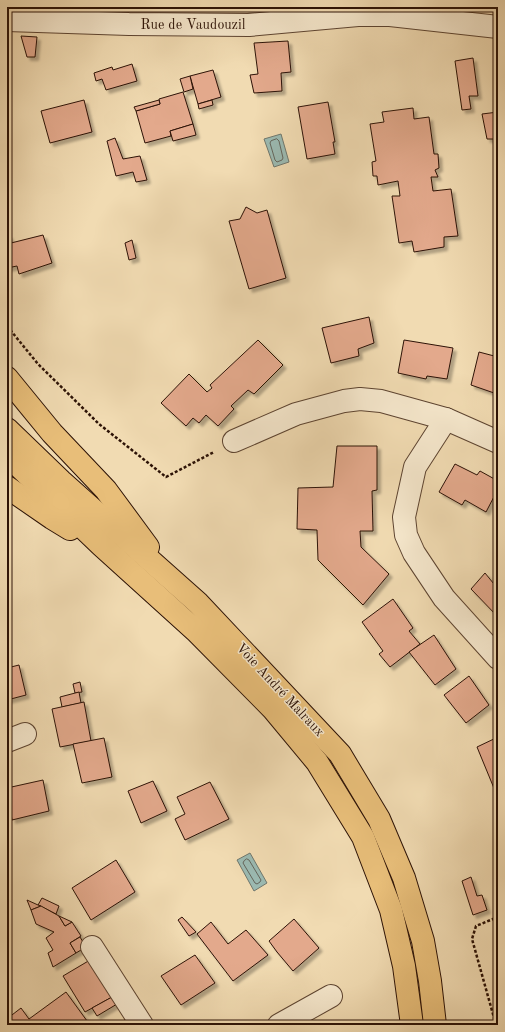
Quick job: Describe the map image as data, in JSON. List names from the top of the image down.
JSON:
{
  "streets": {
    "main road": ["Voie André Malraux"],
    "street": ["Rue de Vaudouzil"]
  }
}
